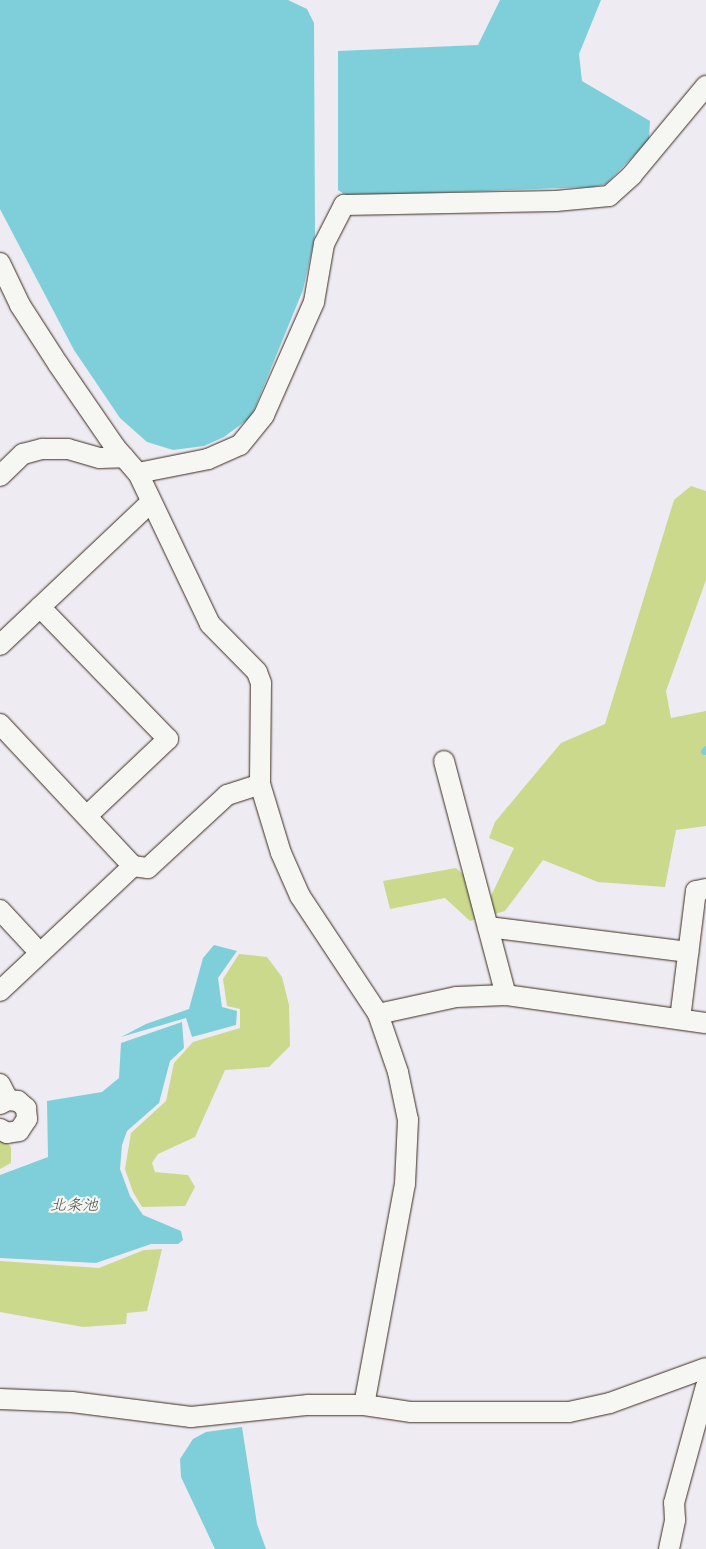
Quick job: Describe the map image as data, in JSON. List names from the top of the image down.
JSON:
{
  "water": ["北条池"]
}
